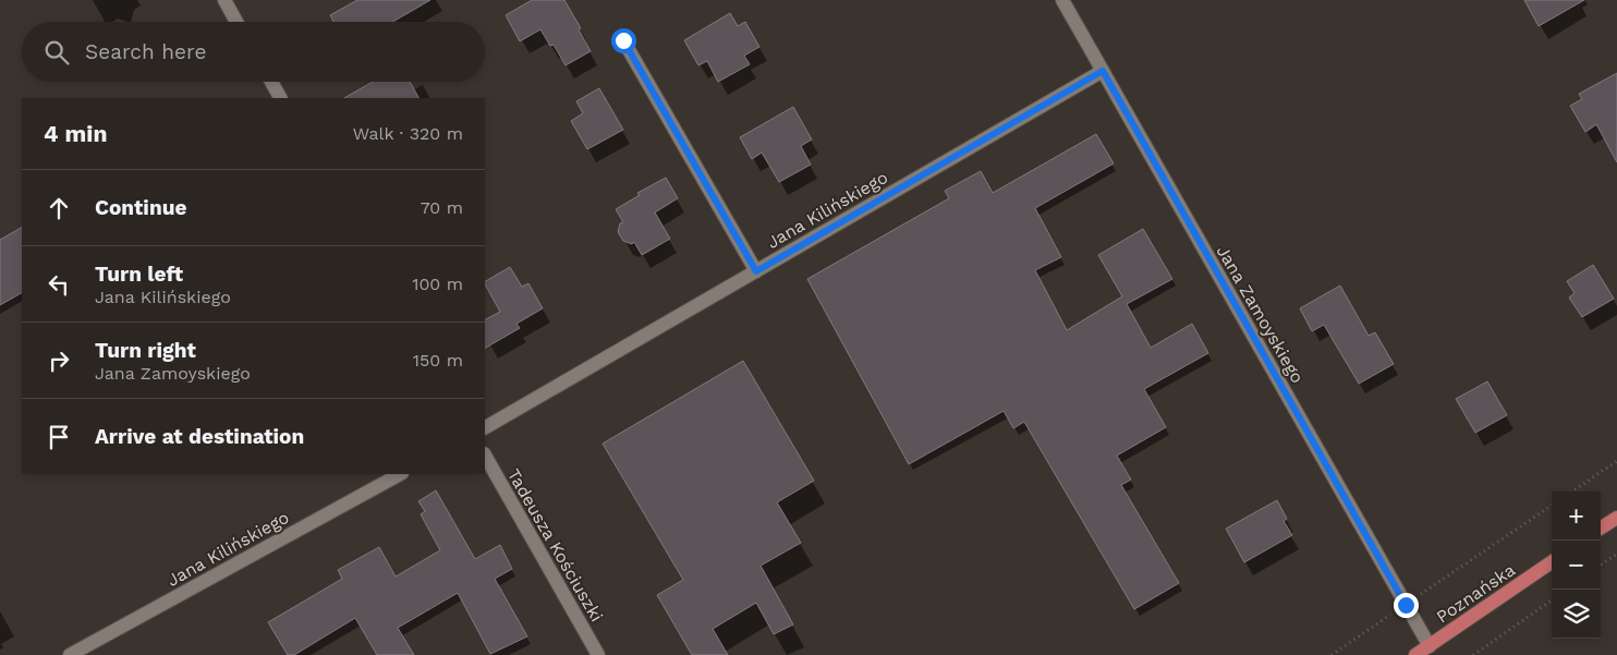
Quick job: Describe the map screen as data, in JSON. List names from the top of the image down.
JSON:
{
  "streets": {
    "main road": ["Poznańska"],
    "street": ["Jana Kilińskiego", "Jana Zamoyskiego", "Tadeusza Kościuszki"]
  },
  "crossings": [
    ["Jana Kilińskiego", "Jana Zamoyskiego"],
    ["Jana Zamoyskiego", "Poznańska"]
  ],
  "page": {
    "search": "Search here",
    "heading": ["4 min", "Walk · 320 m"],
    "list": [
      ["Continue", "70 m"],
      ["Turn left", "Jana Kilińskiego", "100 m"],
      ["Turn right", "Jana Zamoyskiego", "150 m"],
      "Arrive at destination"
    ],
    "map_buttons": ["+", "−"]
  }
}
